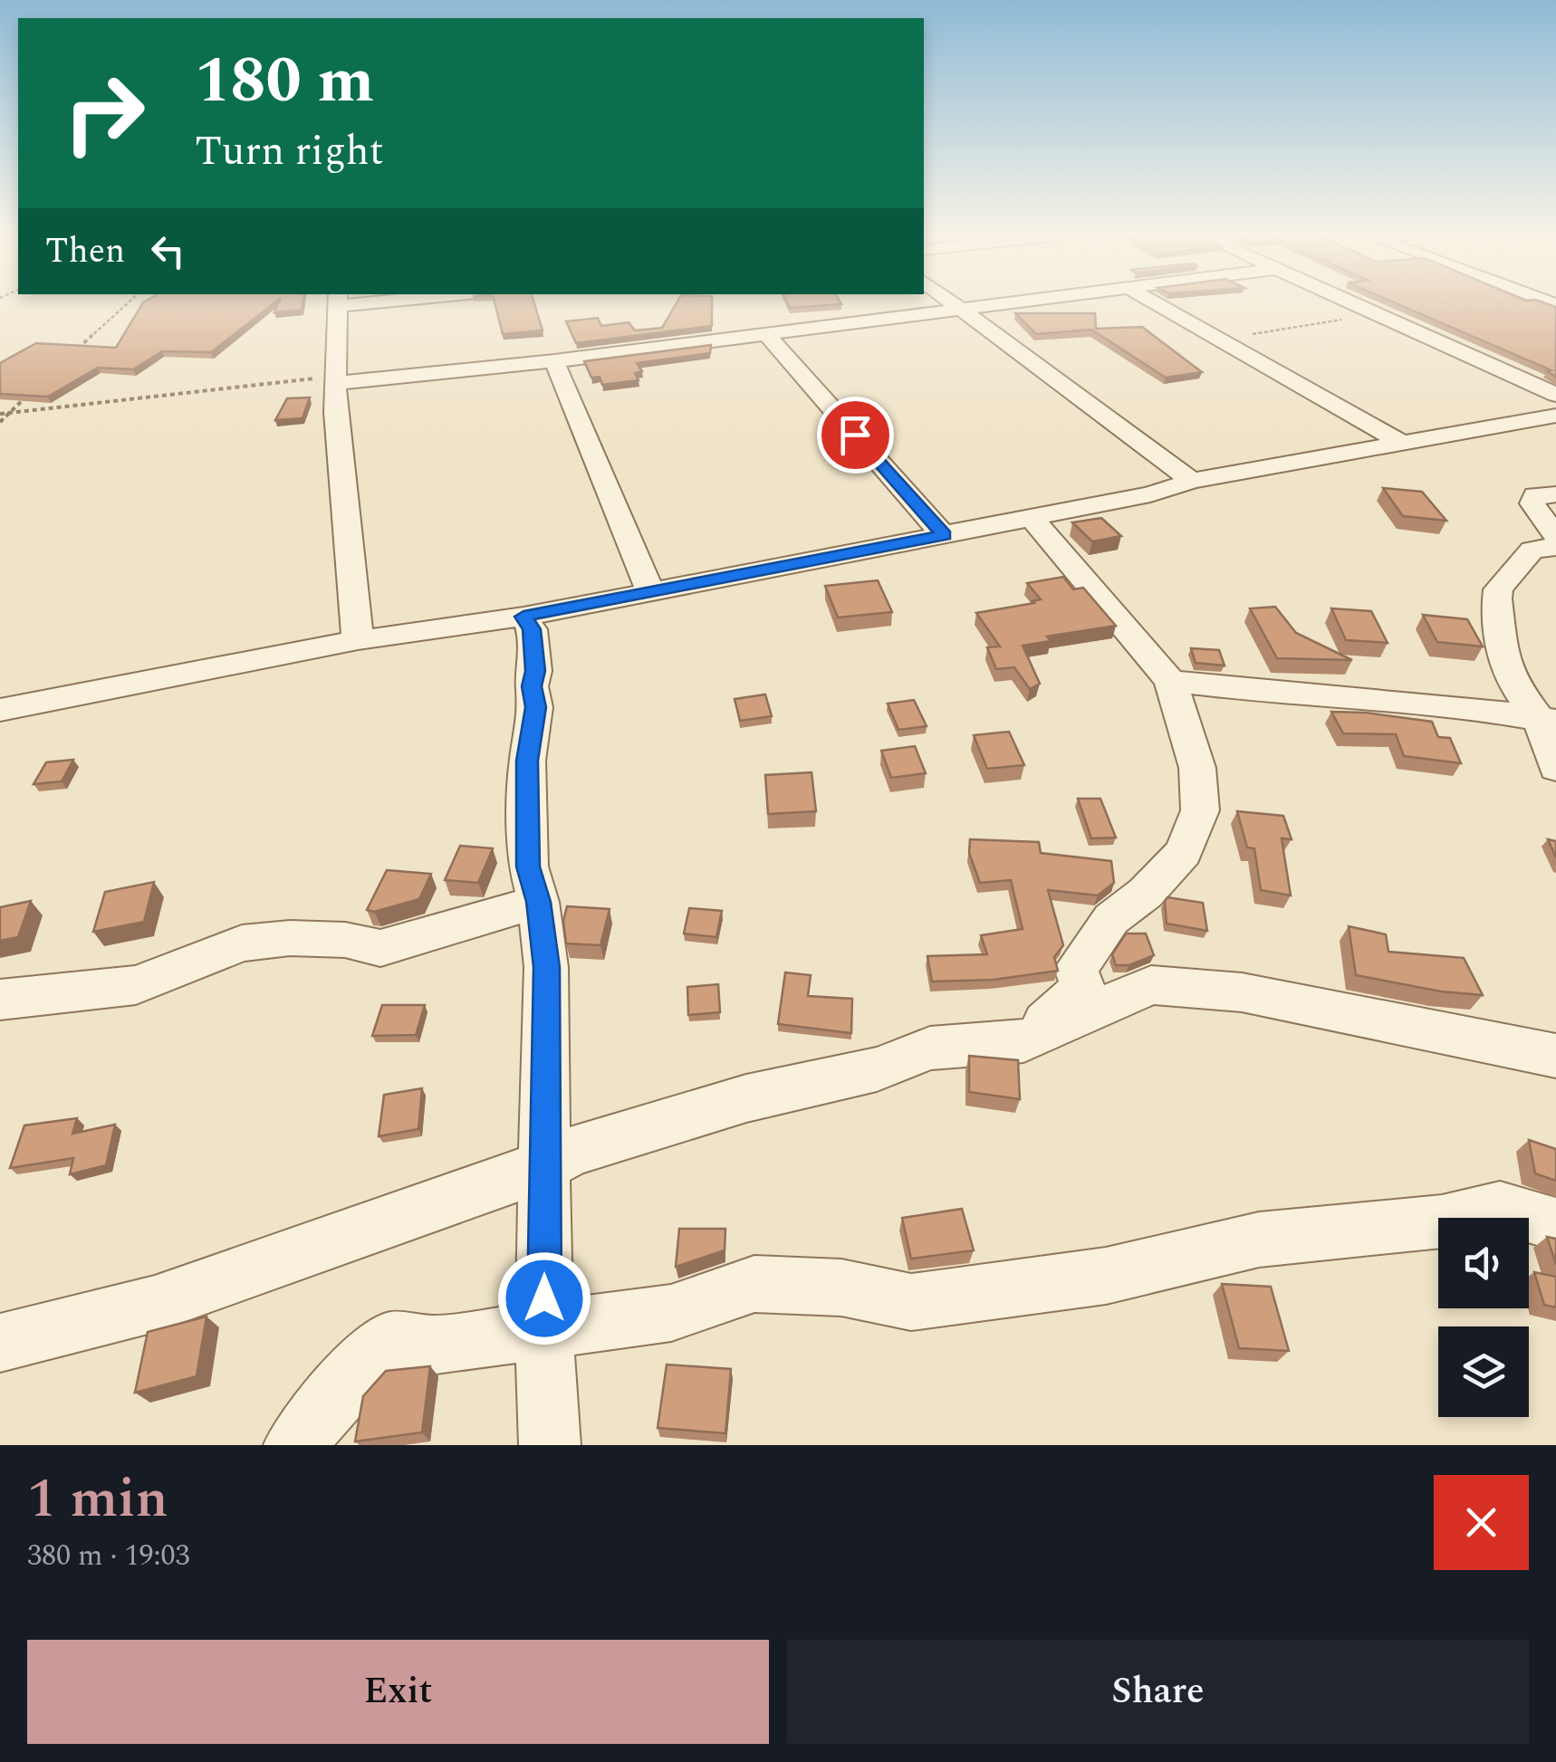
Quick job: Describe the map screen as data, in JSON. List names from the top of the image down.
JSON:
{
  "page": {
    "turn": ["180 m", "Turn right"],
    "then": "Then",
    "heading": ["1 min", "380 m · 19:03"],
    "buttons": ["Exit", "Share"]
  }
}
